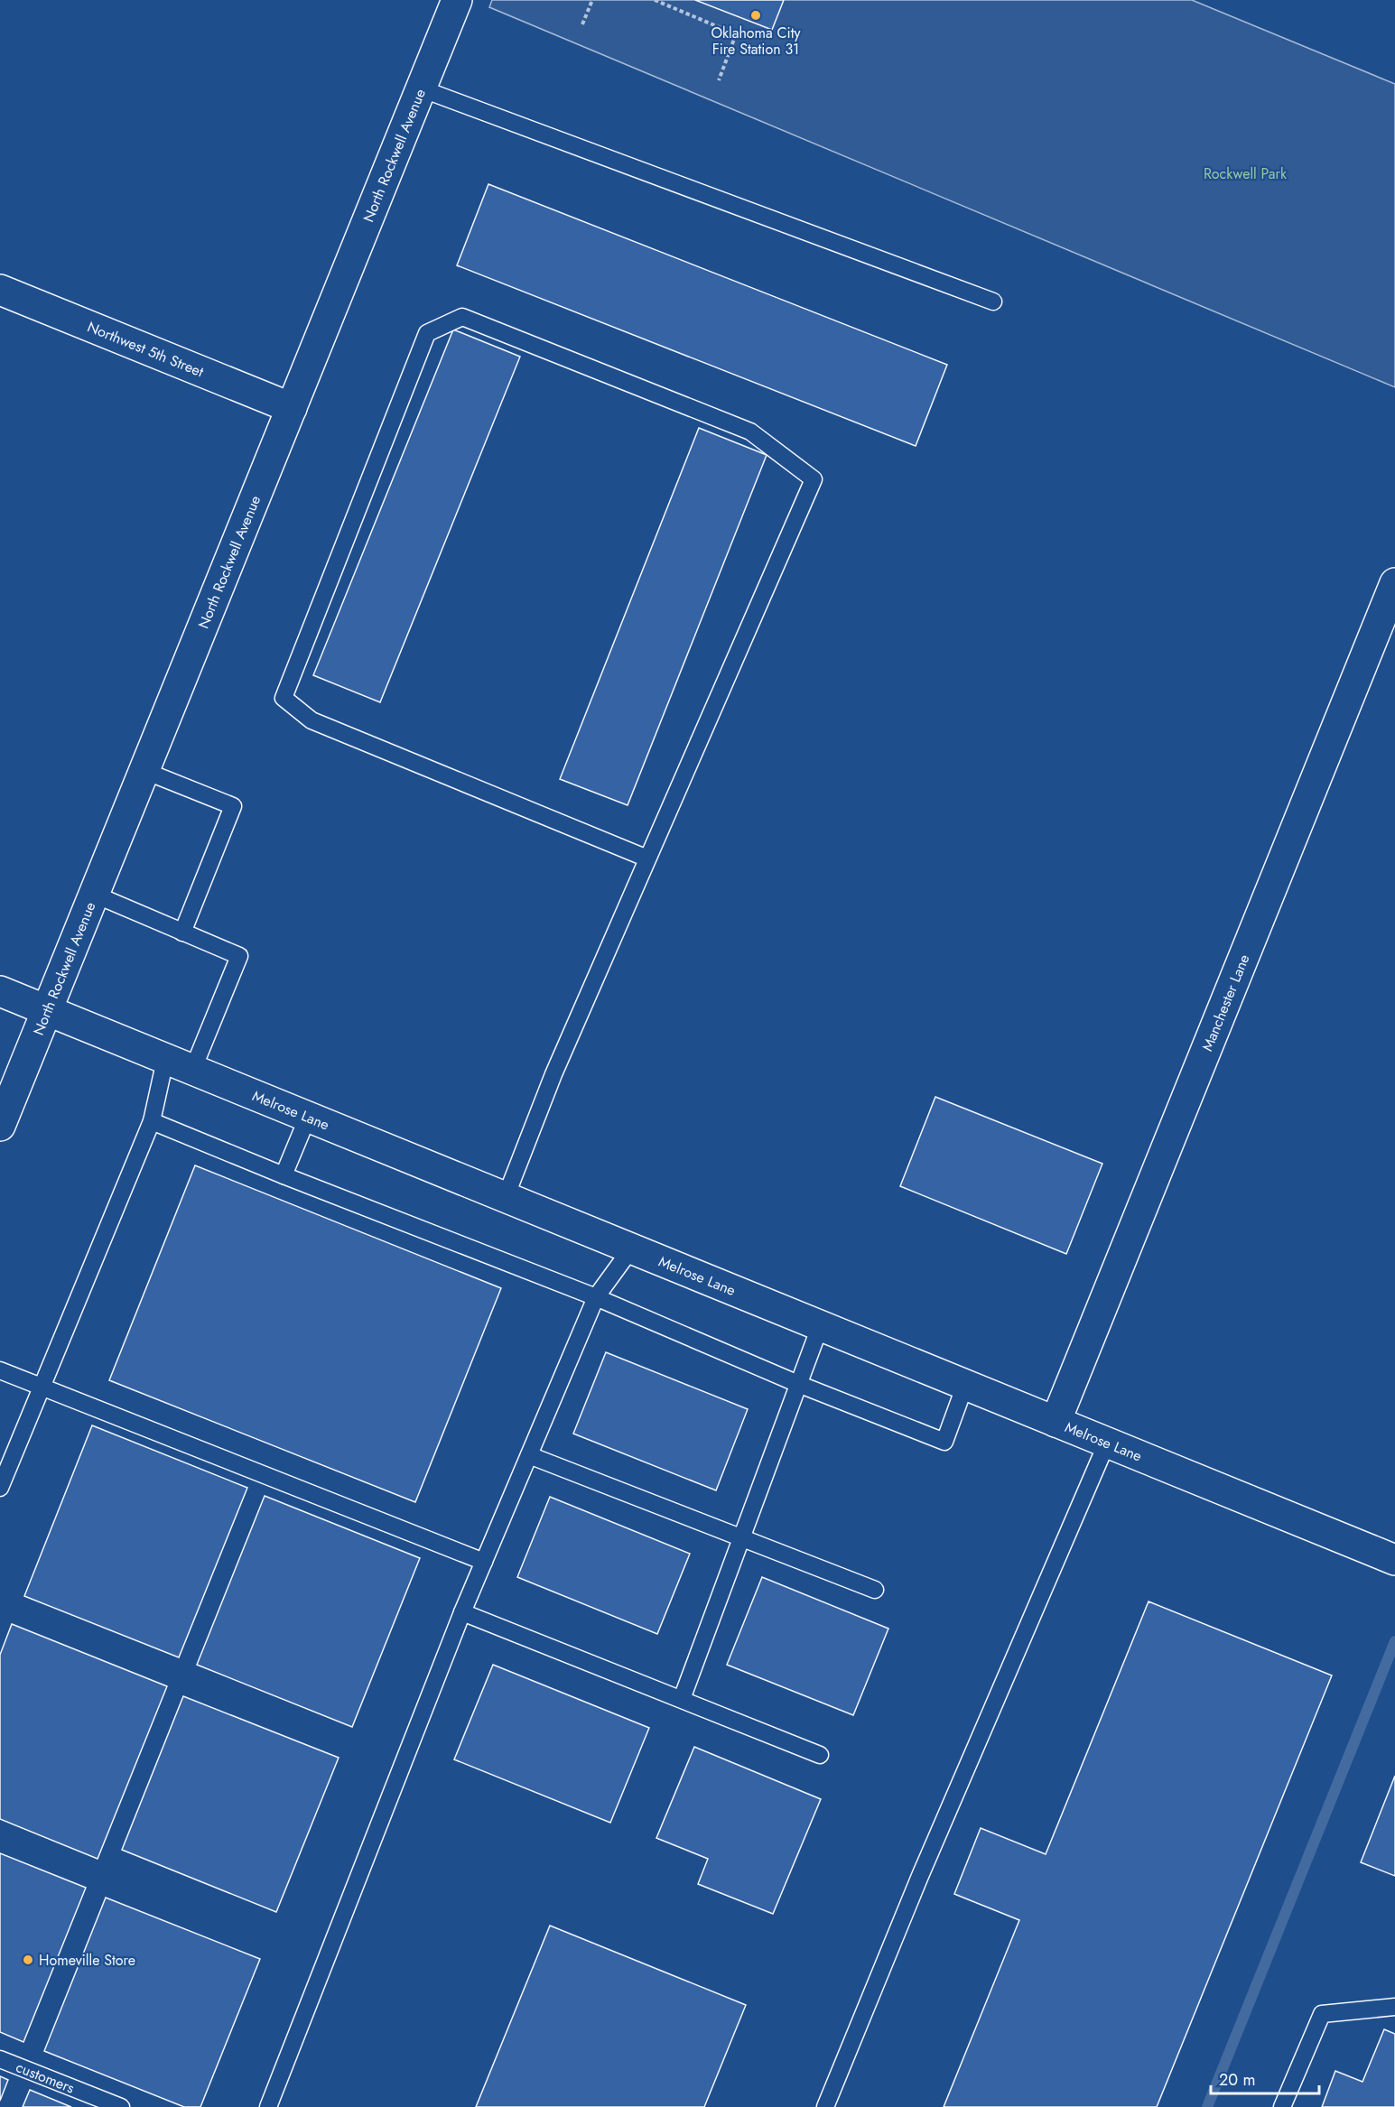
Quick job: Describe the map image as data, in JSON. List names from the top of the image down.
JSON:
{
  "streets": {
    "street": [
      "North Rockwell Avenue",
      "Northwest 5th Street",
      "Manchester Lane",
      "Melrose Lane"
    ],
    "lane": ["customers"]
  },
  "crossings": [
    ["North Rockwell Avenue", "Northwest 5th Street"],
    ["North Rockwell Avenue", "Melrose Lane"],
    ["Manchester Lane", "Melrose Lane"]
  ],
  "parks": ["Rockwell Park"],
  "places": ["Oklahoma City Fire Station 31", "Homeville Store"],
  "scale_bar": "20 m"
}
